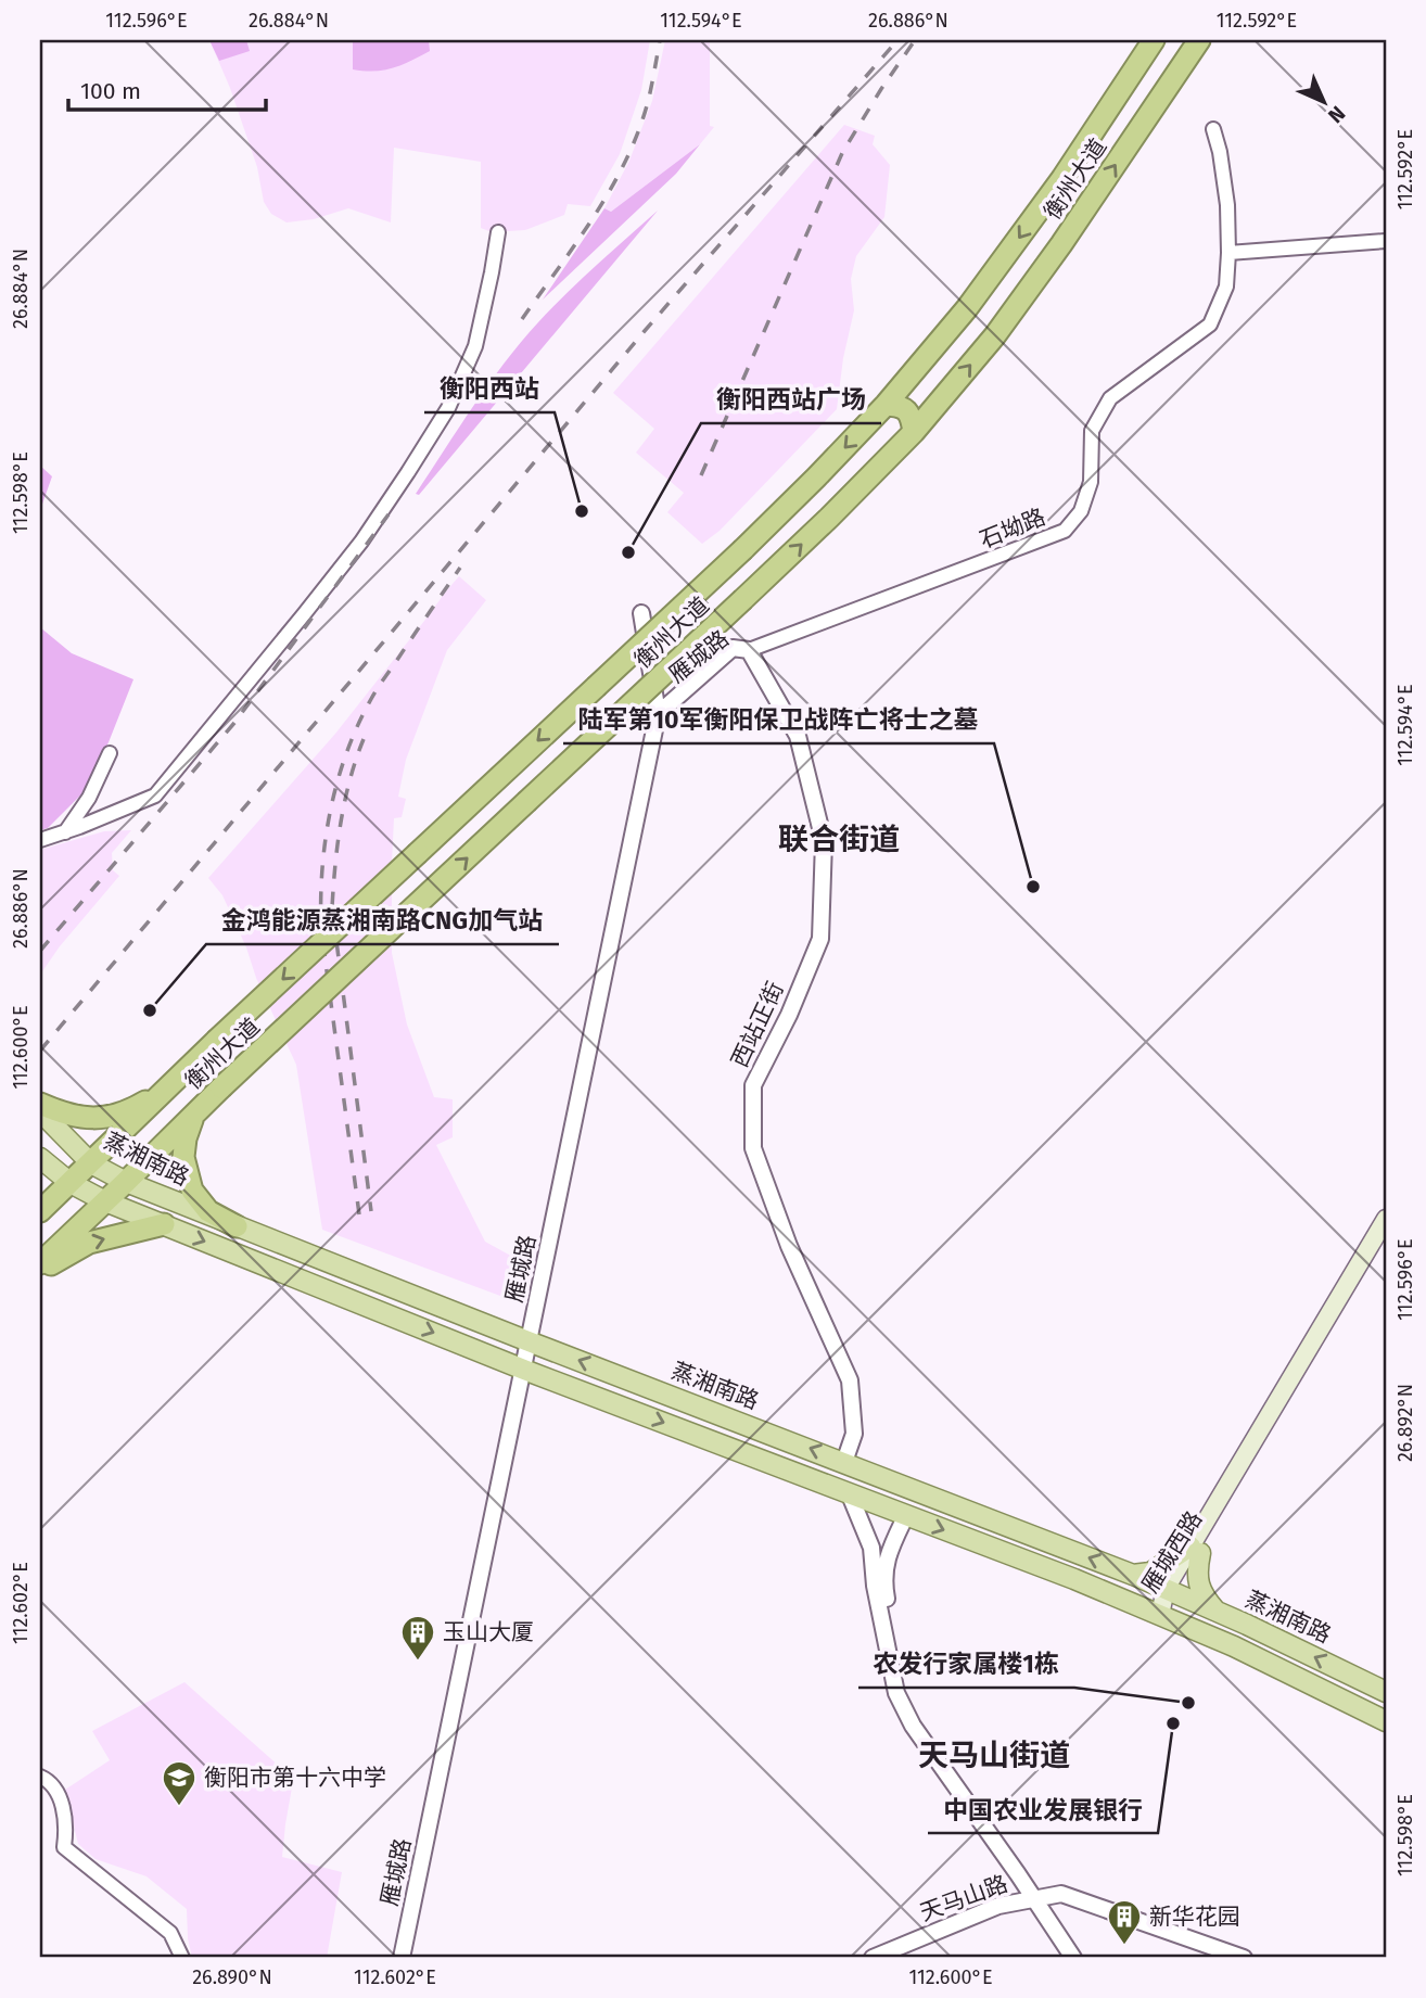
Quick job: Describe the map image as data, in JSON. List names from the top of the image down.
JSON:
{
  "streets": {
    "highway": ["衡州大道"],
    "main road": ["蒸湘南路", "雁城西路"],
    "street": [
      "石坳路",
      "雁城路",
      "西站正街",
      "天马山路"
    ]
  },
  "crossings": [
    ["衡州大道", "蒸湘南路"],
    ["石坳路", "雁城路"],
    ["石坳路", "西站正街"],
    ["雁城路", "西站正街"],
    ["雁城路", "蒸湘南路"],
    ["西站正街", "蒸湘南路"],
    ["蒸湘南路", "雁城西路"]
  ],
  "districts": ["联合街道", "天马山街道"],
  "places": {
    "other": [
      "衡阳西站",
      "衡阳西站广场",
      "陆军第10军衡阳保卫战阵亡将士之墓",
      "金鸿能源蒸湘南路CNG加气站",
      "农发行家属楼1栋",
      "中国农业发展银行"
    ],
    "building": ["玉山大厦", "新华花园"],
    "school or university": ["衡阳市第十六中学"]
  },
  "scale_bar": "100 m",
  "north": "bottom right",
  "coordinates": [
    "112.596°E",
    "26.884°N",
    "112.594°E",
    "26.886°N",
    "112.592°E",
    "112.598°E",
    "112.600°E",
    "26.892°N",
    "112.602°E",
    "26.890°N"
  ]
}
